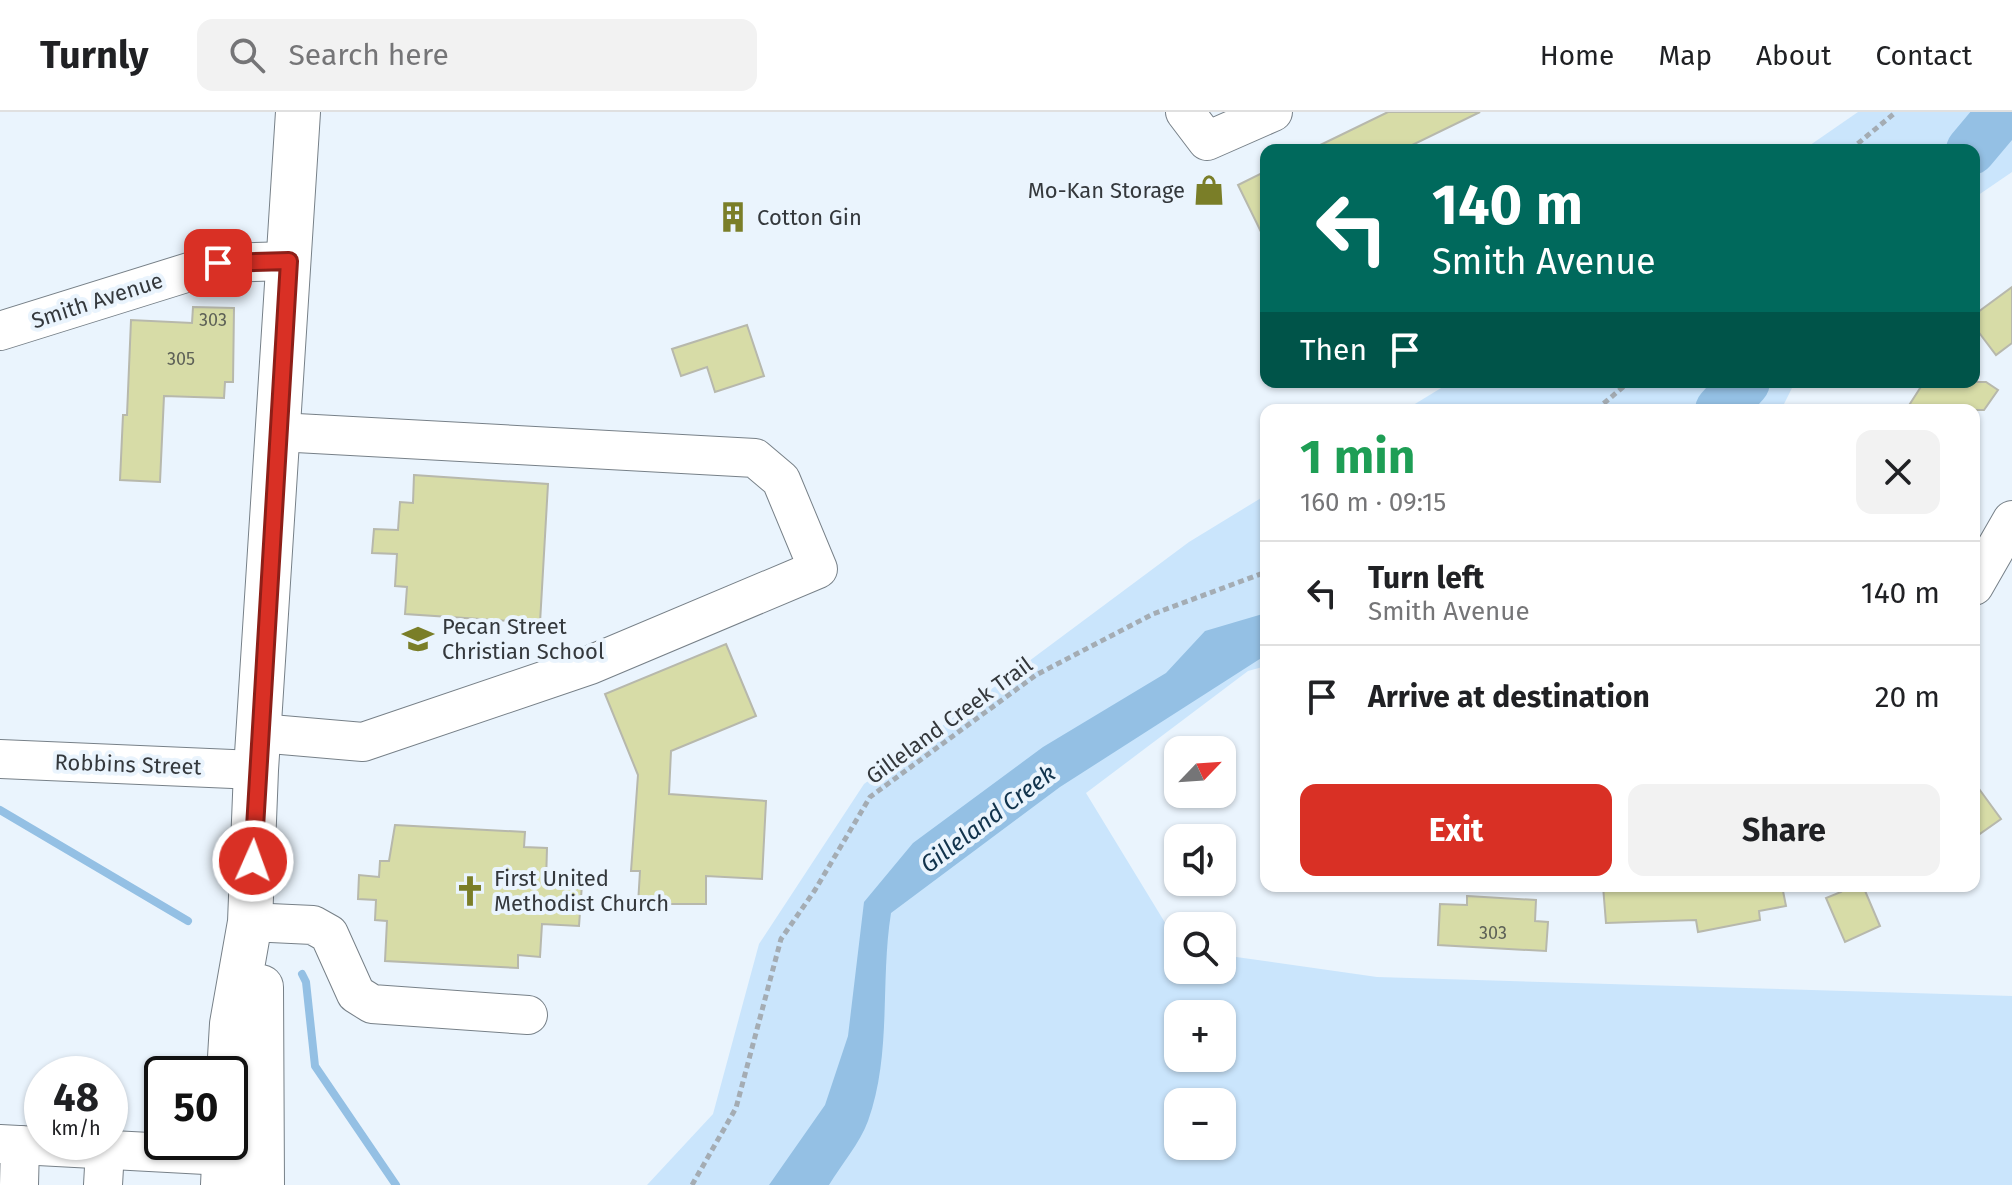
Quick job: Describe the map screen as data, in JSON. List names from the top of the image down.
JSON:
{
  "streets": {
    "street": ["Smith Avenue", "Robbins Street"],
    "path": ["Gilleland Creek Trail"]
  },
  "water": ["Gilleland Creek"],
  "places": {
    "shop": ["Mo-Kan Storage"],
    "building": ["Cotton Gin"],
    "school or university": ["Pecan Street Christian School"],
    "church": ["First United Methodist Church"]
  },
  "house_numbers": ["303", "305", "303"],
  "north": "top right",
  "page": {
    "header": "Turnly",
    "search": "Search here",
    "nav": [
      "Home",
      "Map",
      "About",
      "Contact"
    ],
    "turn": ["140 m", "Smith Avenue"],
    "then": "Then",
    "heading": ["1 min", "160 m · 09:15"],
    "list": [
      {
        "name": "Turn left",
        "note": "Smith Avenue",
        "value": "140 m"
      },
      {
        "name": "Arrive at destination",
        "value": "20 m"
      }
    ],
    "map_buttons": ["+", "−"],
    "buttons": ["Exit", "Share"],
    "speed": "48 km/h",
    "limit": "50"
  }
}
